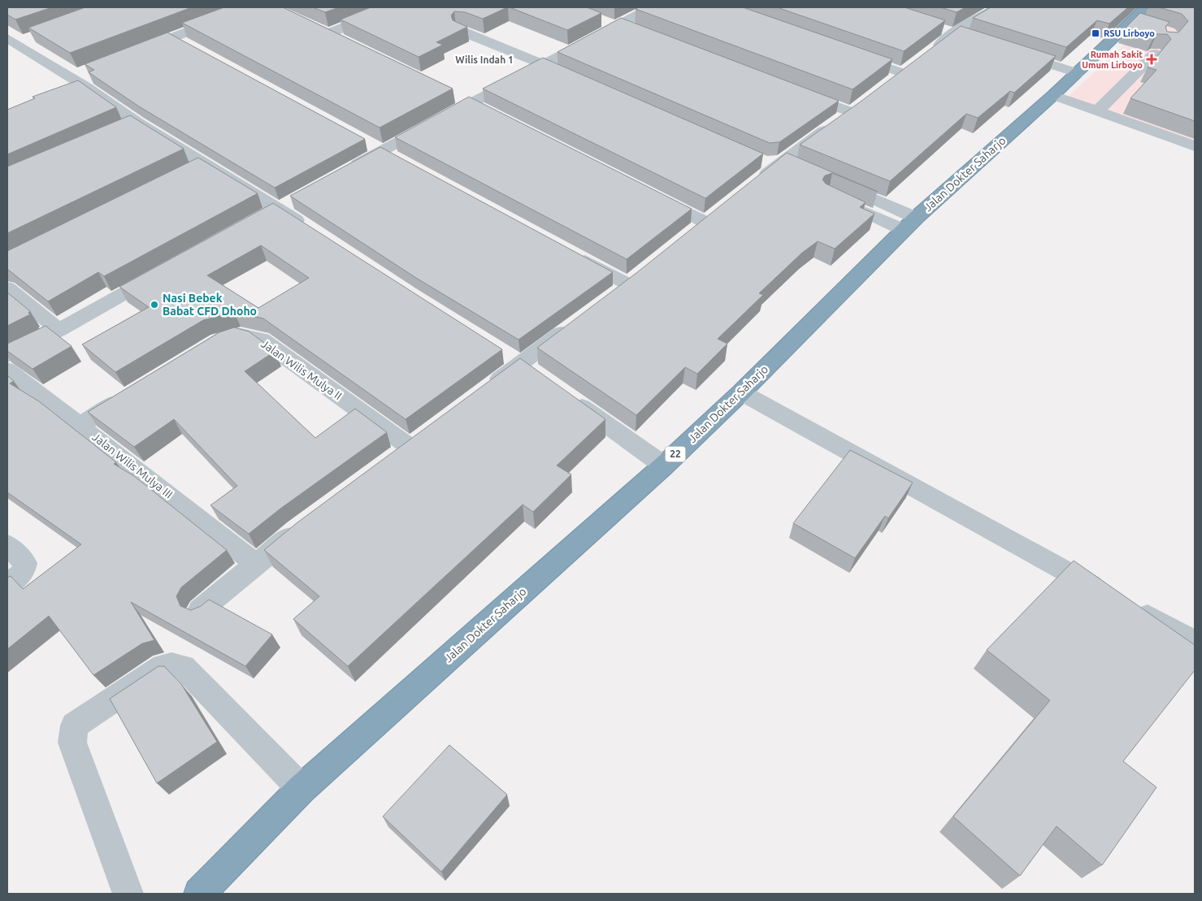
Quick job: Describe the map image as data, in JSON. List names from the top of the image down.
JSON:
{
  "streets": {
    "highway": ["Jalan Dokter Saharjo", "22"],
    "street": ["Jalan Wilis Mulya II", "Jalan Wilis Mulya III"]
  },
  "districts": ["Wilis Indah 1"],
  "places": {
    "transit": ["RSU Lirboyo"],
    "health": ["Rumah Sakit Umum Lirboyo"],
    "other": ["Nasi Bebek Babat CFD Dhoho"]
  }
}
